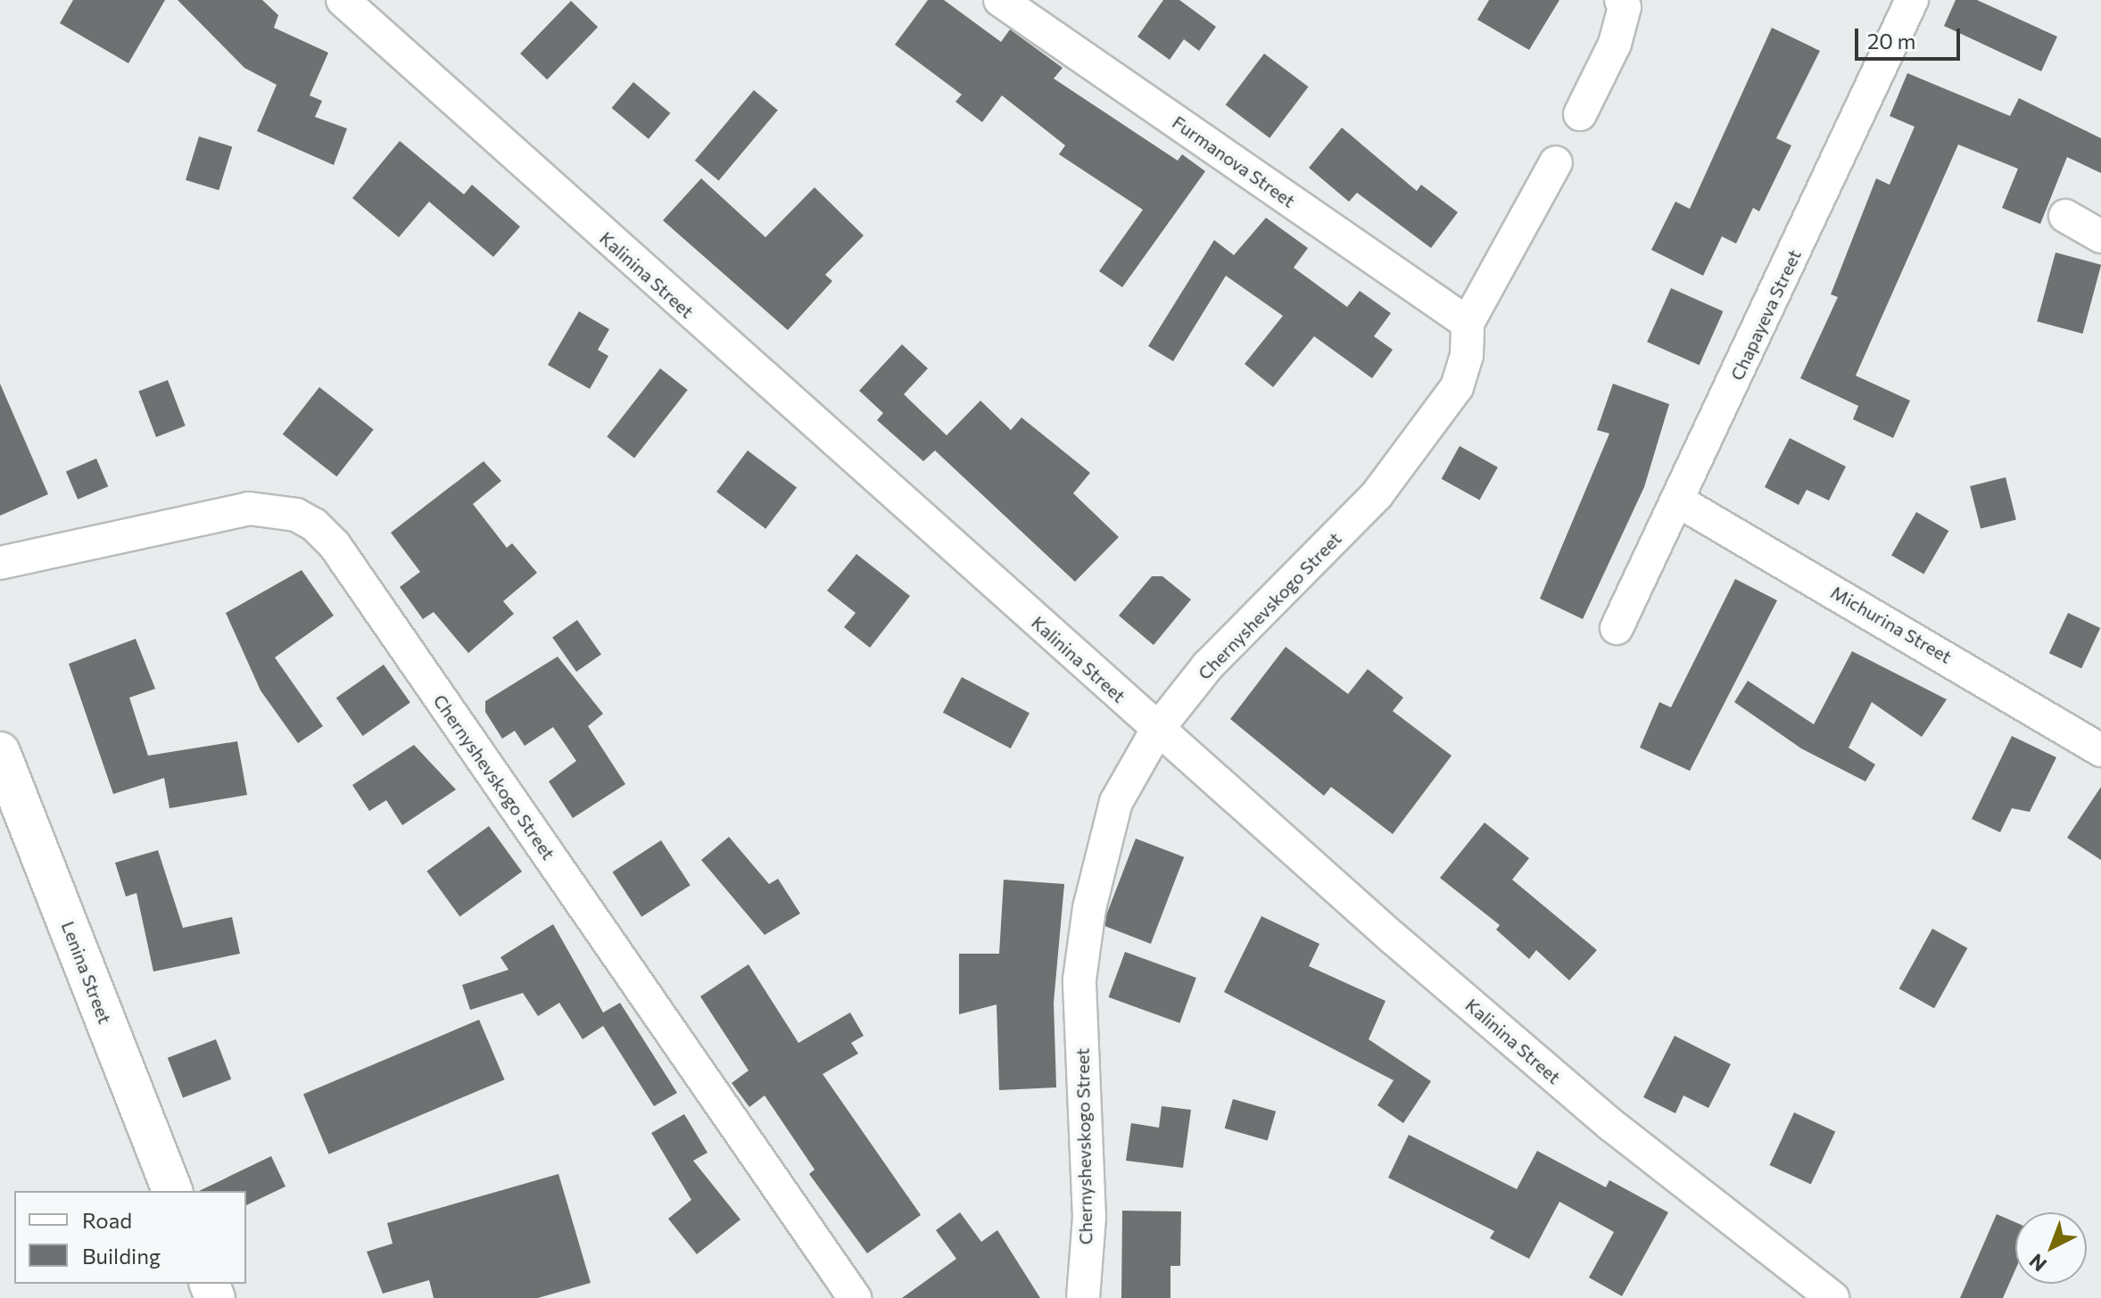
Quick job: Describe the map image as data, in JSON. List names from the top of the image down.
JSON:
{
  "streets": {
    "street": [
      "Furmanova Street",
      "Kalinina Street",
      "Chapayeva Street",
      "Chernyshevskogo Street",
      "Michurina Street",
      "Lenina Street"
    ]
  },
  "crossings": [
    ["Furmanova Street", "Chernyshevskogo Street"],
    ["Kalinina Street", "Chernyshevskogo Street"],
    ["Chapayeva Street", "Michurina Street"]
  ],
  "legend": ["Road", "Building"],
  "scale_bar": "20 m",
  "north": "bottom left"
}
